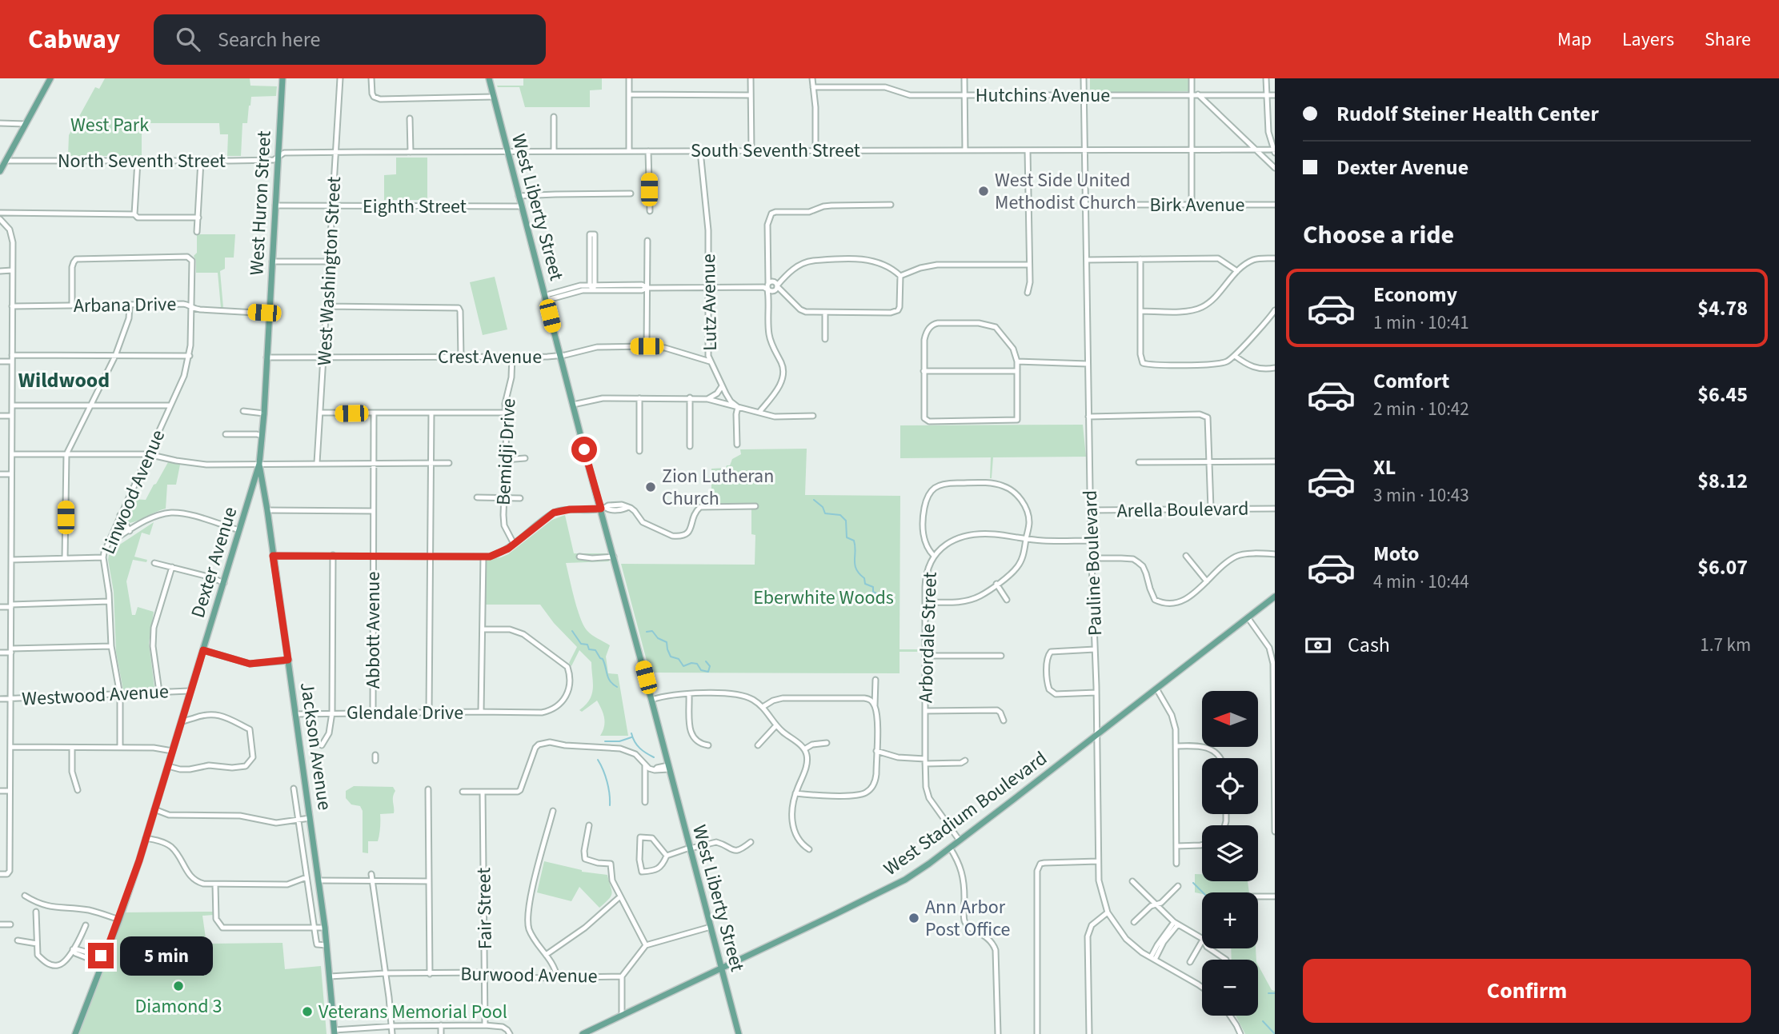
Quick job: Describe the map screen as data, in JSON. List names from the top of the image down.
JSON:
{
  "streets": {
    "main road": [
      "West Huron Street",
      "West Liberty Street",
      "Dexter Avenue",
      "Jackson Avenue",
      "West Stadium Boulevard"
    ],
    "street": [
      "Hutchins Avenue",
      "South Seventh Street",
      "North Seventh Street",
      "Birk Avenue",
      "Eighth Street",
      "West Washington Street",
      "Lutz Avenue",
      "Arbana Drive",
      "Crest Avenue",
      "Bemidji Drive",
      "Linwood Avenue",
      "Arella Boulevard",
      "Pauline Boulevard",
      "Abbott Avenue",
      "Arbordale Street",
      "Westwood Avenue",
      "Glendale Drive",
      "Fair Street",
      "Burwood Avenue"
    ]
  },
  "crossings": [
    ["Hutchins Avenue", "Pauline Boulevard"],
    ["South Seventh Street", "North Seventh Street"],
    ["South Seventh Street", "West Huron Street"],
    ["South Seventh Street", "West Liberty Street"],
    ["South Seventh Street", "West Washington Street"],
    ["South Seventh Street", "Lutz Avenue"],
    ["South Seventh Street", "Pauline Boulevard"],
    ["North Seventh Street", "West Huron Street"],
    ["West Huron Street", "Eighth Street"],
    ["West Huron Street", "Arbana Drive"],
    ["West Huron Street", "Crest Avenue"],
    ["West Huron Street", "Dexter Avenue"],
    ["West Huron Street", "Jackson Avenue"],
    ["Birk Avenue", "Pauline Boulevard"],
    ["Eighth Street", "West Liberty Street"],
    ["Eighth Street", "West Washington Street"],
    ["West Liberty Street", "Crest Avenue"],
    ["West Liberty Street", "West Stadium Boulevard"],
    ["West Washington Street", "Crest Avenue"],
    ["Lutz Avenue", "Crest Avenue"],
    ["Arbana Drive", "Linwood Avenue"],
    ["Crest Avenue", "Bemidji Drive"],
    ["Linwood Avenue", "Westwood Avenue"],
    ["Arella Boulevard", "Pauline Boulevard"],
    ["Dexter Avenue", "Westwood Avenue"],
    ["Dexter Avenue", "Jackson Avenue"],
    ["Pauline Boulevard", "Arbordale Street"],
    ["Pauline Boulevard", "West Stadium Boulevard"],
    ["Abbott Avenue", "Glendale Drive"],
    ["Arbordale Street", "West Stadium Boulevard"],
    ["Glendale Drive", "Jackson Avenue"],
    ["Jackson Avenue", "Burwood Avenue"],
    ["Fair Street", "Burwood Avenue"]
  ],
  "districts": ["Wildwood"],
  "parks": ["West Park", "Eberwhite Woods"],
  "places": [
    "West Side United Methodist Church",
    "Zion Lutheran Church",
    "Ann Arbor Post Office",
    "Diamond 3",
    "Veterans Memorial Pool"
  ],
  "north": "left",
  "page": {
    "header": "Cabway",
    "search": "Search here",
    "nav": ["Map", "Layers", "Share"],
    "banner": ["Rudolf Steiner Health Center", "Dexter Avenue"],
    "heading": "Choose a ride",
    "list": [
      {
        "name": "Economy",
        "note": "1 min · 10:41",
        "value": "$4.78"
      },
      {
        "name": "Comfort",
        "note": "2 min · 10:42",
        "value": "$6.45"
      },
      {
        "name": "XL",
        "note": "3 min · 10:43",
        "value": "$8.12"
      },
      {
        "name": "Moto",
        "note": "4 min · 10:44",
        "value": "$6.07"
      }
    ],
    "pay": ["Cash", "1.7 km"],
    "map_buttons": ["+", "−"],
    "bubble": "5 min",
    "buttons": "Confirm"
  }
}
